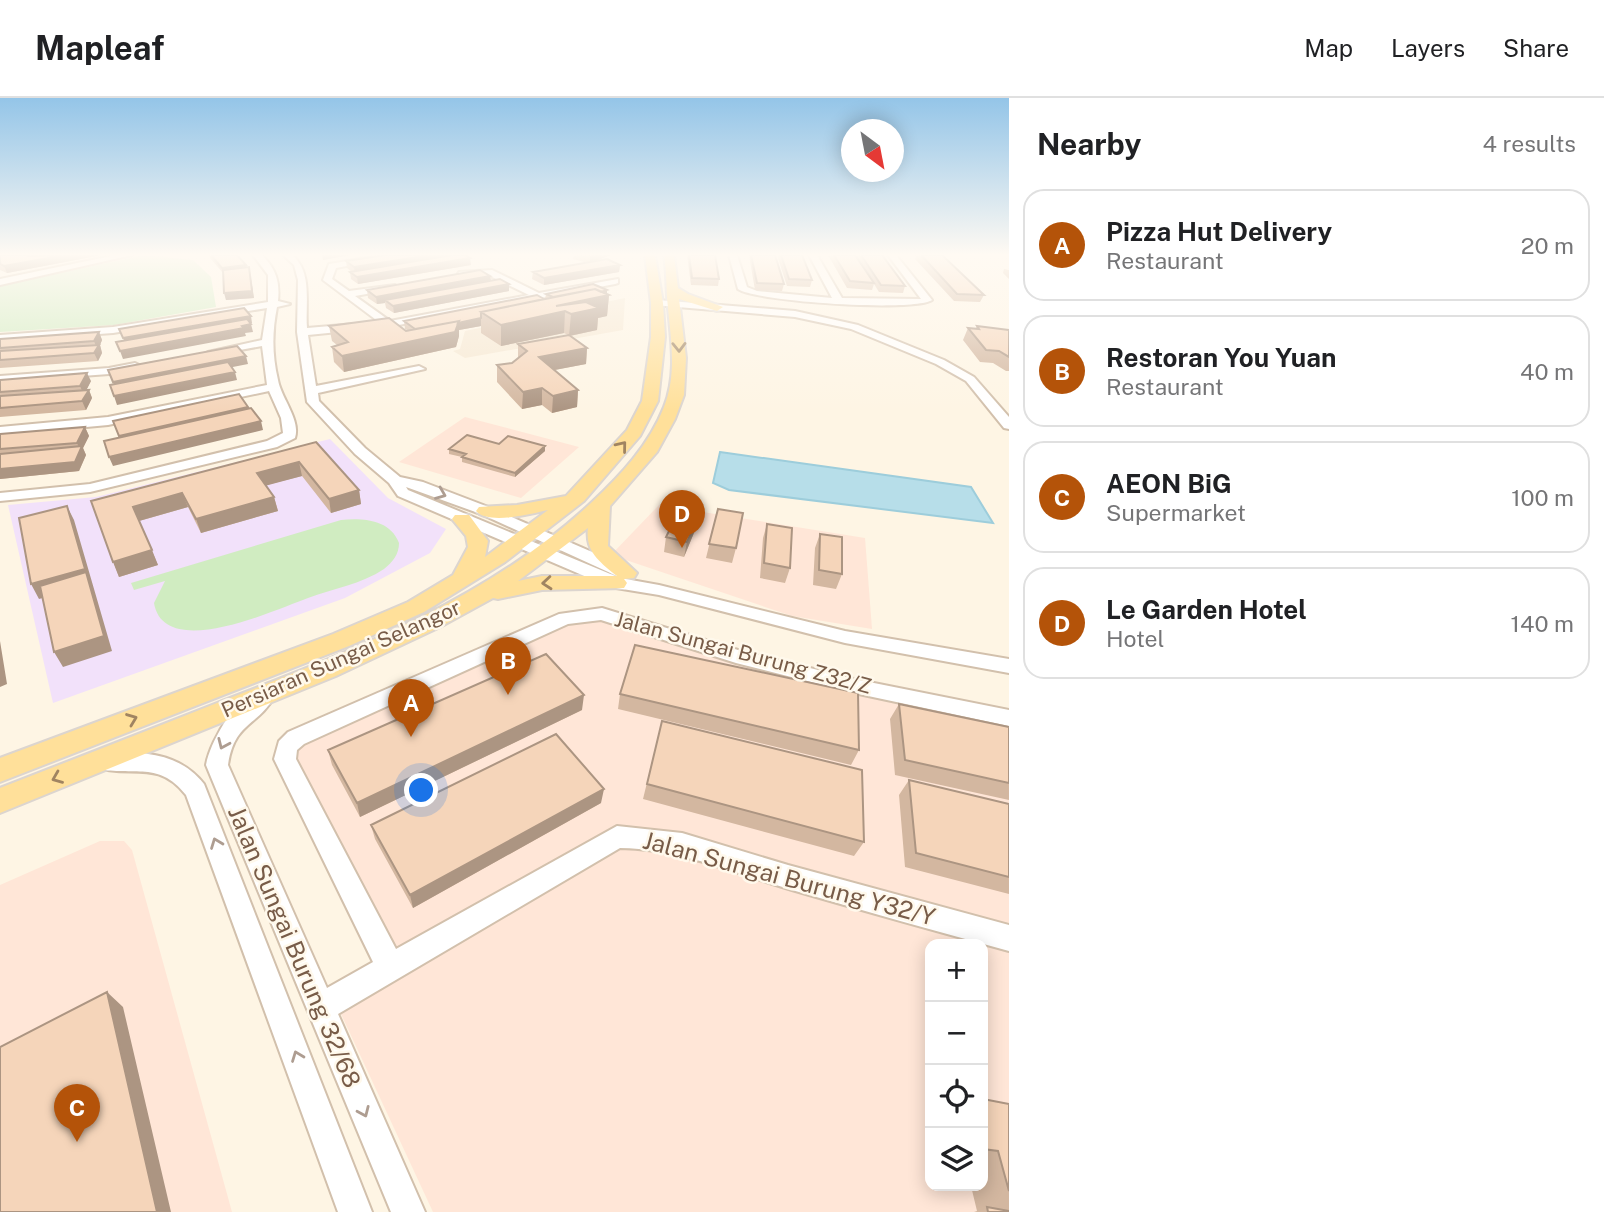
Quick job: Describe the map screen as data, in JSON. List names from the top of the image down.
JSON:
{
  "streets": {
    "main road": ["Persiaran Sungai Selangor"],
    "street": ["Jalan Sungai Burung Z32/Z", "Jalan Sungai Burung Y32/Y", "Jalan Sungai Burung 32/68"]
  },
  "crossings": [
    ["Jalan Sungai Burung Z32/Z", "Jalan Sungai Burung Y32/Y"],
    ["Persiaran Sungai Selangor", "Jalan Sungai Burung 32/68"],
    ["Jalan Sungai Burung Y32/Y", "Jalan Sungai Burung 32/68"]
  ],
  "north": "bottom right",
  "page": {
    "header": "Mapleaf",
    "nav": ["Map", "Layers", "Share"],
    "heading": ["Nearby", "4 results"],
    "list": [
      {
        "mark": "A",
        "name": "Pizza Hut Delivery",
        "note": "Restaurant",
        "value": "20 m"
      },
      {
        "mark": "B",
        "name": "Restoran You Yuan",
        "note": "Restaurant",
        "value": "40 m"
      },
      {
        "mark": "C",
        "name": "AEON BiG",
        "note": "Supermarket",
        "value": "100 m"
      },
      {
        "mark": "D",
        "name": "Le Garden Hotel",
        "note": "Hotel",
        "value": "140 m"
      }
    ],
    "pins": [
      "D",
      "B",
      "A",
      "C"
    ],
    "map_buttons": ["+", "−"]
  }
}
